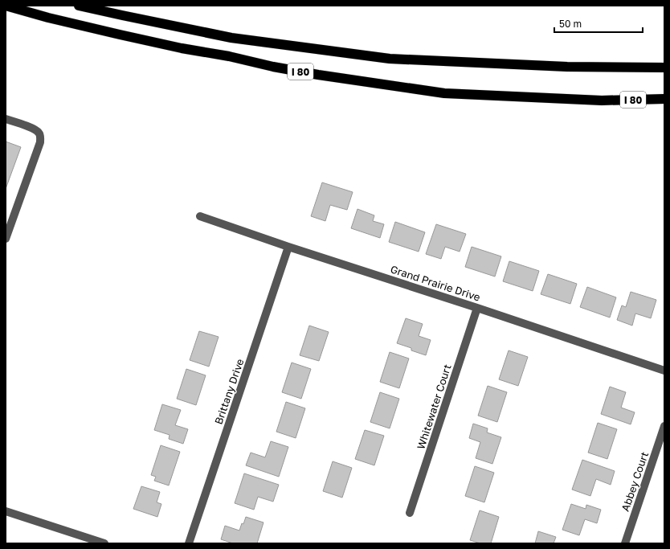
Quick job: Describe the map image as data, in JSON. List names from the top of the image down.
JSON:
{
  "streets": {
    "highway": ["I 80"],
    "street": [
      "Grand Prairie Drive",
      "Brittany Drive",
      "Whitewater Court",
      "Abbey Court"
    ]
  },
  "crossings": [
    ["Grand Prairie Drive", "Brittany Drive"],
    ["Grand Prairie Drive", "Whitewater Court"]
  ],
  "scale_bar": "50 m"
}
